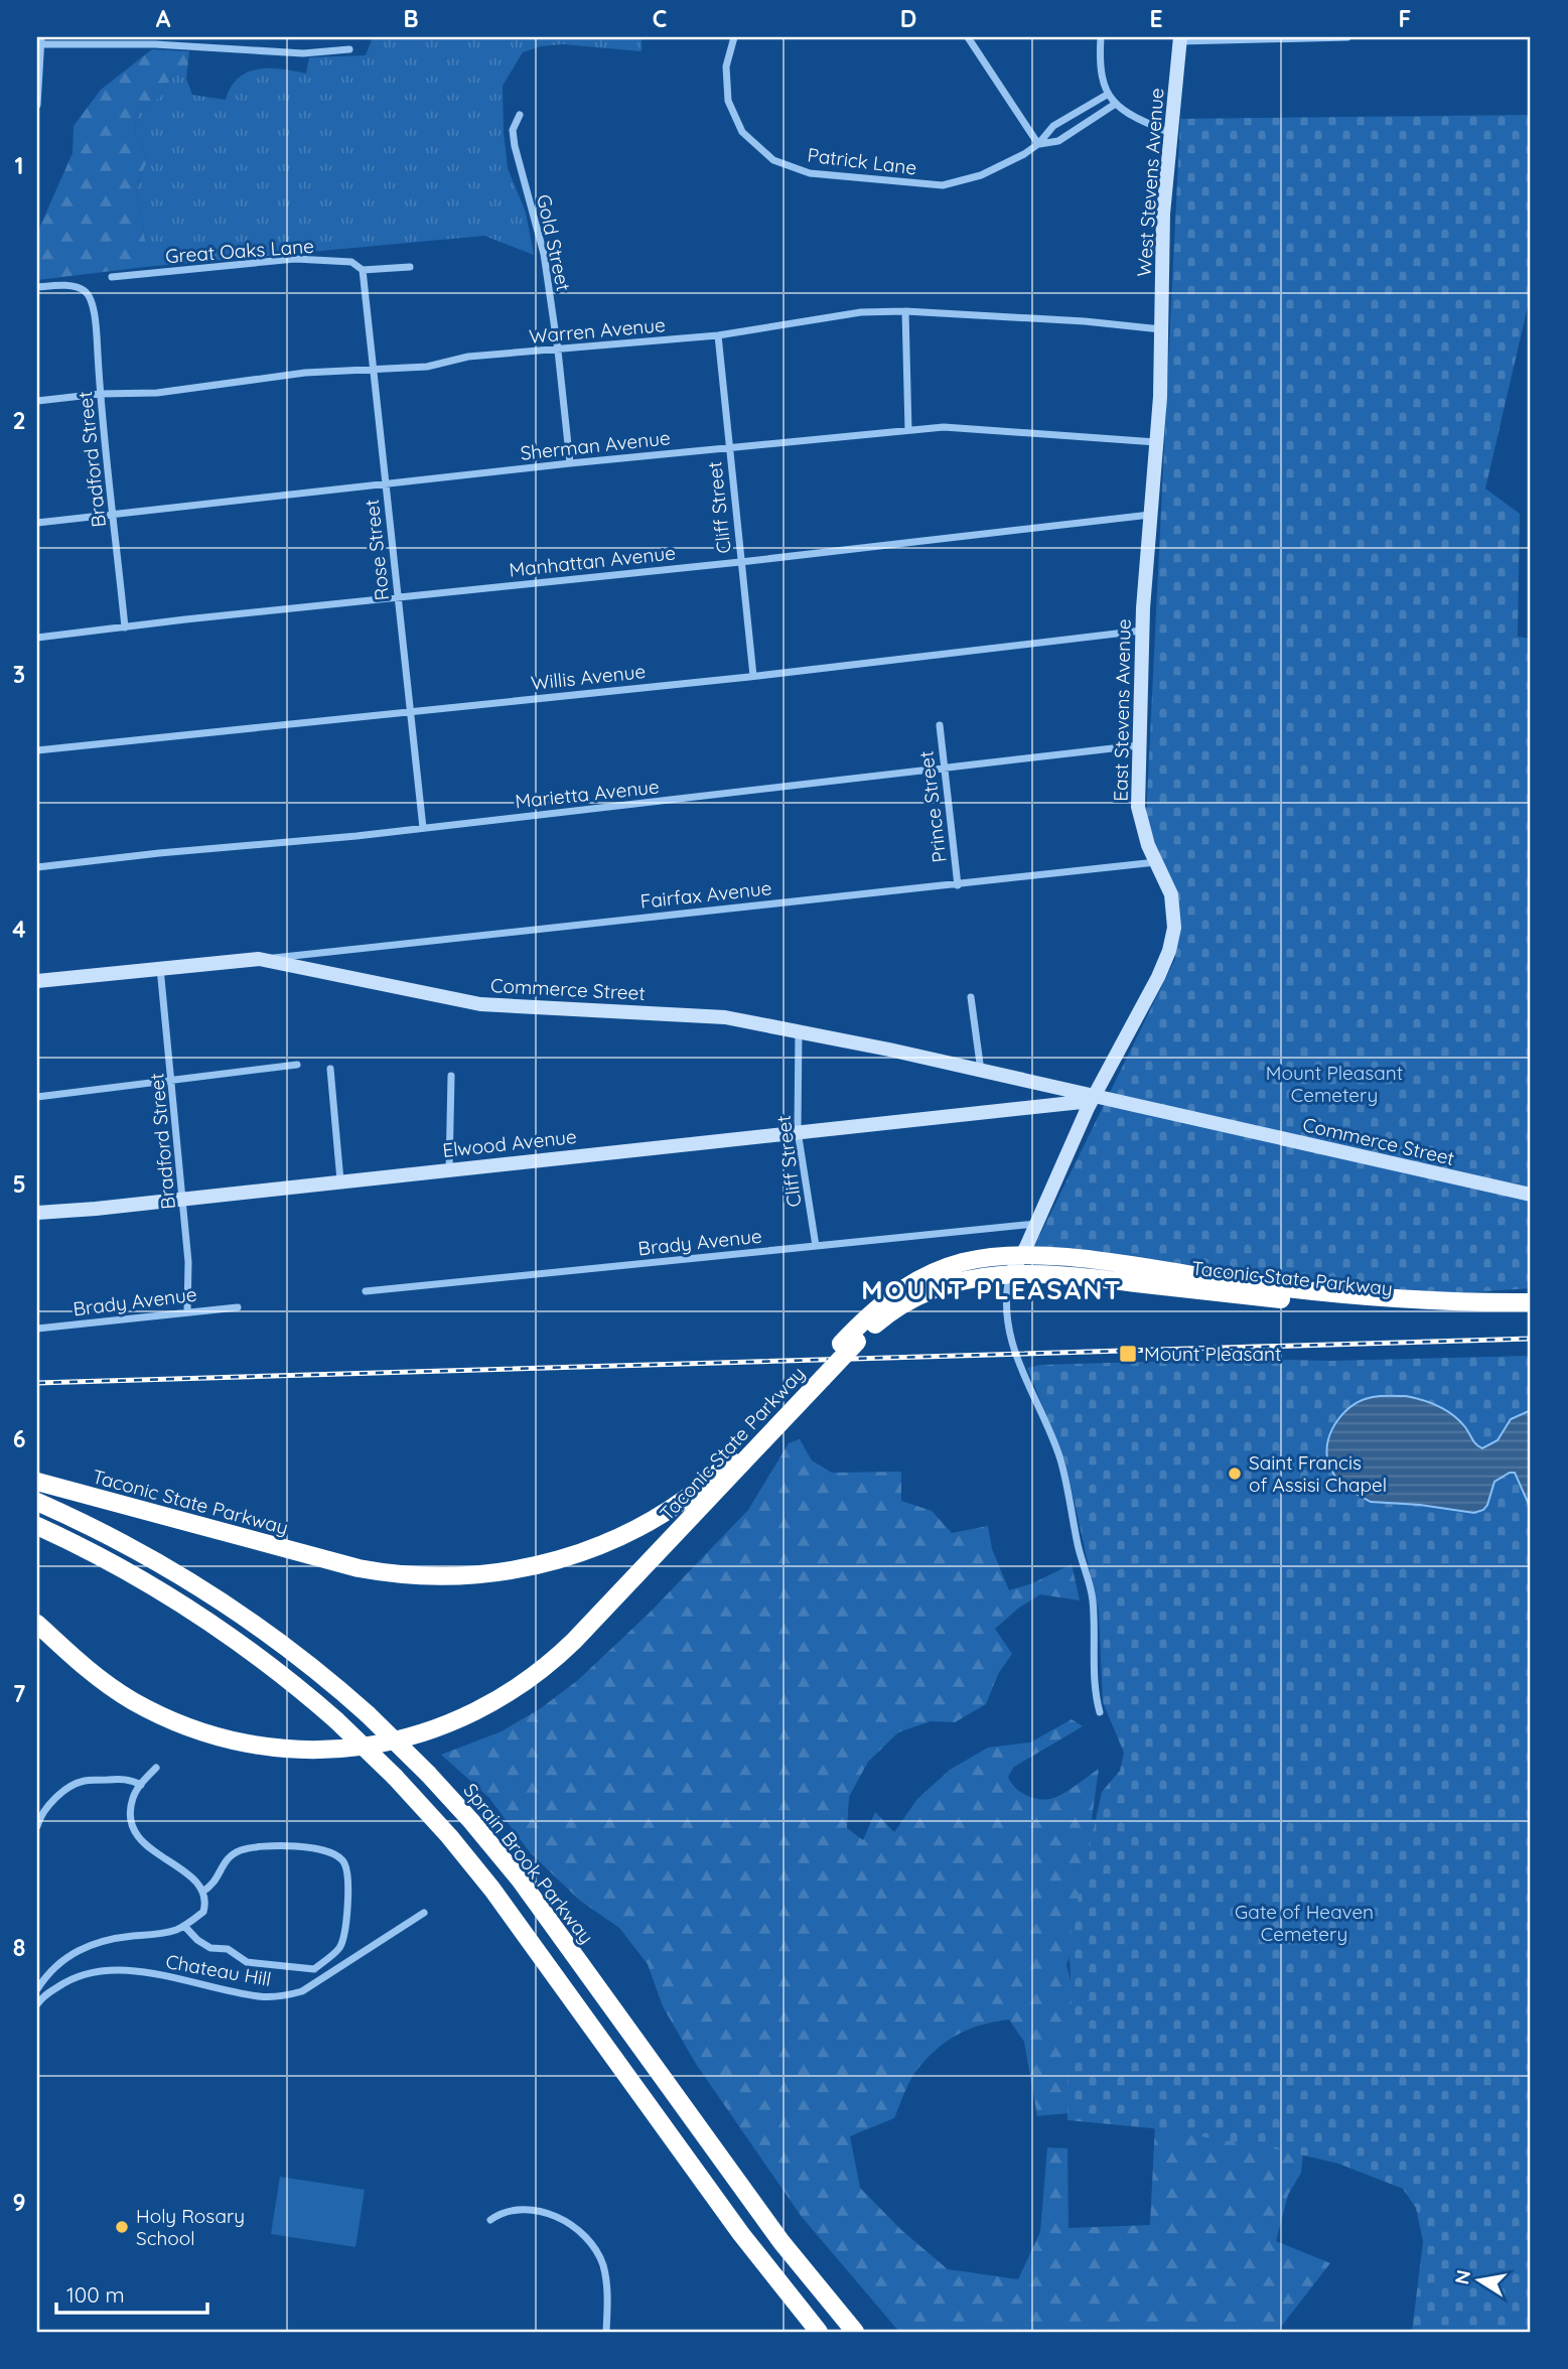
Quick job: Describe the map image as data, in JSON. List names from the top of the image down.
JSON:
{
  "streets": {
    "highway": ["Taconic State Parkway", "Sprain Brook Parkway"],
    "street": [
      "Patrick Lane",
      "West Stevens Avenue",
      "Gold Street",
      "Great Oaks Lane",
      "Warren Avenue",
      "Sherman Avenue",
      "Bradford Street",
      "Cliff Street",
      "Rose Street",
      "Manhattan Avenue",
      "Willis Avenue",
      "East Stevens Avenue",
      "Marietta Avenue",
      "Prince Street",
      "Fairfax Avenue",
      "Commerce Street",
      "Elwood Avenue",
      "Brady Avenue",
      "Chateau Hill"
    ]
  },
  "crossings": [
    ["West Stevens Avenue", "Warren Avenue"],
    ["West Stevens Avenue", "East Stevens Avenue"],
    ["Gold Street", "Warren Avenue"],
    ["Gold Street", "Sherman Avenue"],
    ["Great Oaks Lane", "Rose Street"],
    ["Warren Avenue", "Bradford Street"],
    ["Warren Avenue", "Cliff Street"],
    ["Warren Avenue", "Rose Street"],
    ["Warren Avenue", "East Stevens Avenue"],
    ["Sherman Avenue", "Bradford Street"],
    ["Sherman Avenue", "Cliff Street"],
    ["Sherman Avenue", "Rose Street"],
    ["Sherman Avenue", "East Stevens Avenue"],
    ["Bradford Street", "Manhattan Avenue"],
    ["Bradford Street", "Commerce Street"],
    ["Bradford Street", "Elwood Avenue"],
    ["Bradford Street", "Brady Avenue"],
    ["Cliff Street", "Manhattan Avenue"],
    ["Cliff Street", "Willis Avenue"],
    ["Cliff Street", "Commerce Street"],
    ["Cliff Street", "Elwood Avenue"],
    ["Cliff Street", "Brady Avenue"],
    ["Rose Street", "Manhattan Avenue"],
    ["Rose Street", "Willis Avenue"],
    ["Rose Street", "Marietta Avenue"],
    ["Manhattan Avenue", "East Stevens Avenue"],
    ["Willis Avenue", "East Stevens Avenue"],
    ["East Stevens Avenue", "Marietta Avenue"],
    ["East Stevens Avenue", "Fairfax Avenue"],
    ["East Stevens Avenue", "Commerce Street"],
    ["East Stevens Avenue", "Brady Avenue"],
    ["East Stevens Avenue", "Taconic State Parkway"],
    ["Marietta Avenue", "Prince Street"],
    ["Prince Street", "Fairfax Avenue"],
    ["Fairfax Avenue", "Commerce Street"],
    ["Commerce Street", "Elwood Avenue"]
  ],
  "districts": ["MOUNT PLEASANT"],
  "parks": ["Mount Pleasant Cemetery", "Gate of Heaven Cemetery"],
  "places": {
    "transit": ["Mount Pleasant"],
    "other": ["Saint Francis of Assisi Chapel", "Holy Rosary School"]
  },
  "scale_bar": "100 m",
  "north": "left",
  "grid": {
    "columns": [
      "A",
      "B",
      "C",
      "D",
      "E",
      "F"
    ],
    "rows": [
      "1",
      "2",
      "3",
      "4",
      "5",
      "6",
      "7",
      "8",
      "9"
    ]
  }
}
